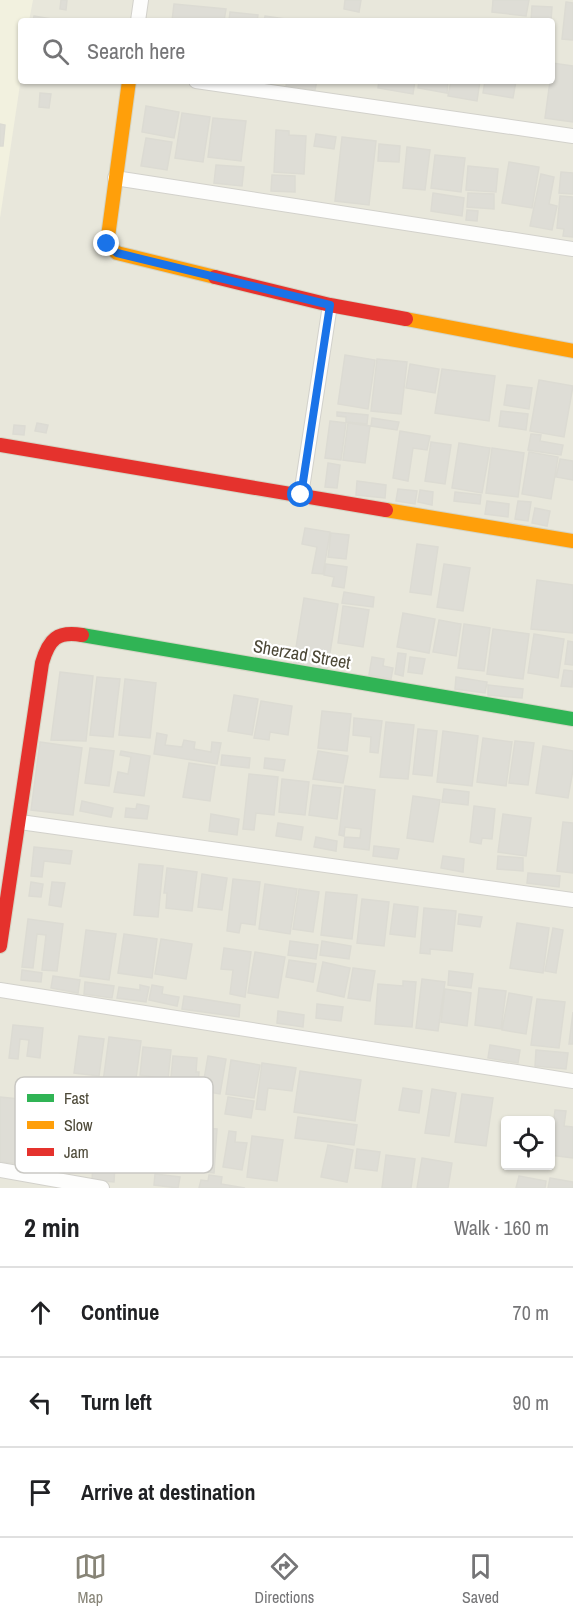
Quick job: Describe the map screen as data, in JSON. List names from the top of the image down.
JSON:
{
  "streets": {
    "street": ["Sherzad Street"]
  },
  "legend": ["Fast", "Slow", "Jam"],
  "page": {
    "search": "Search here",
    "heading": ["2 min", "Walk · 160 m"],
    "list": [
      ["Continue", "70 m"],
      ["Turn left", "90 m"],
      "Arrive at destination"
    ],
    "nav": ["Map", "Directions", "Saved"]
  }
}
